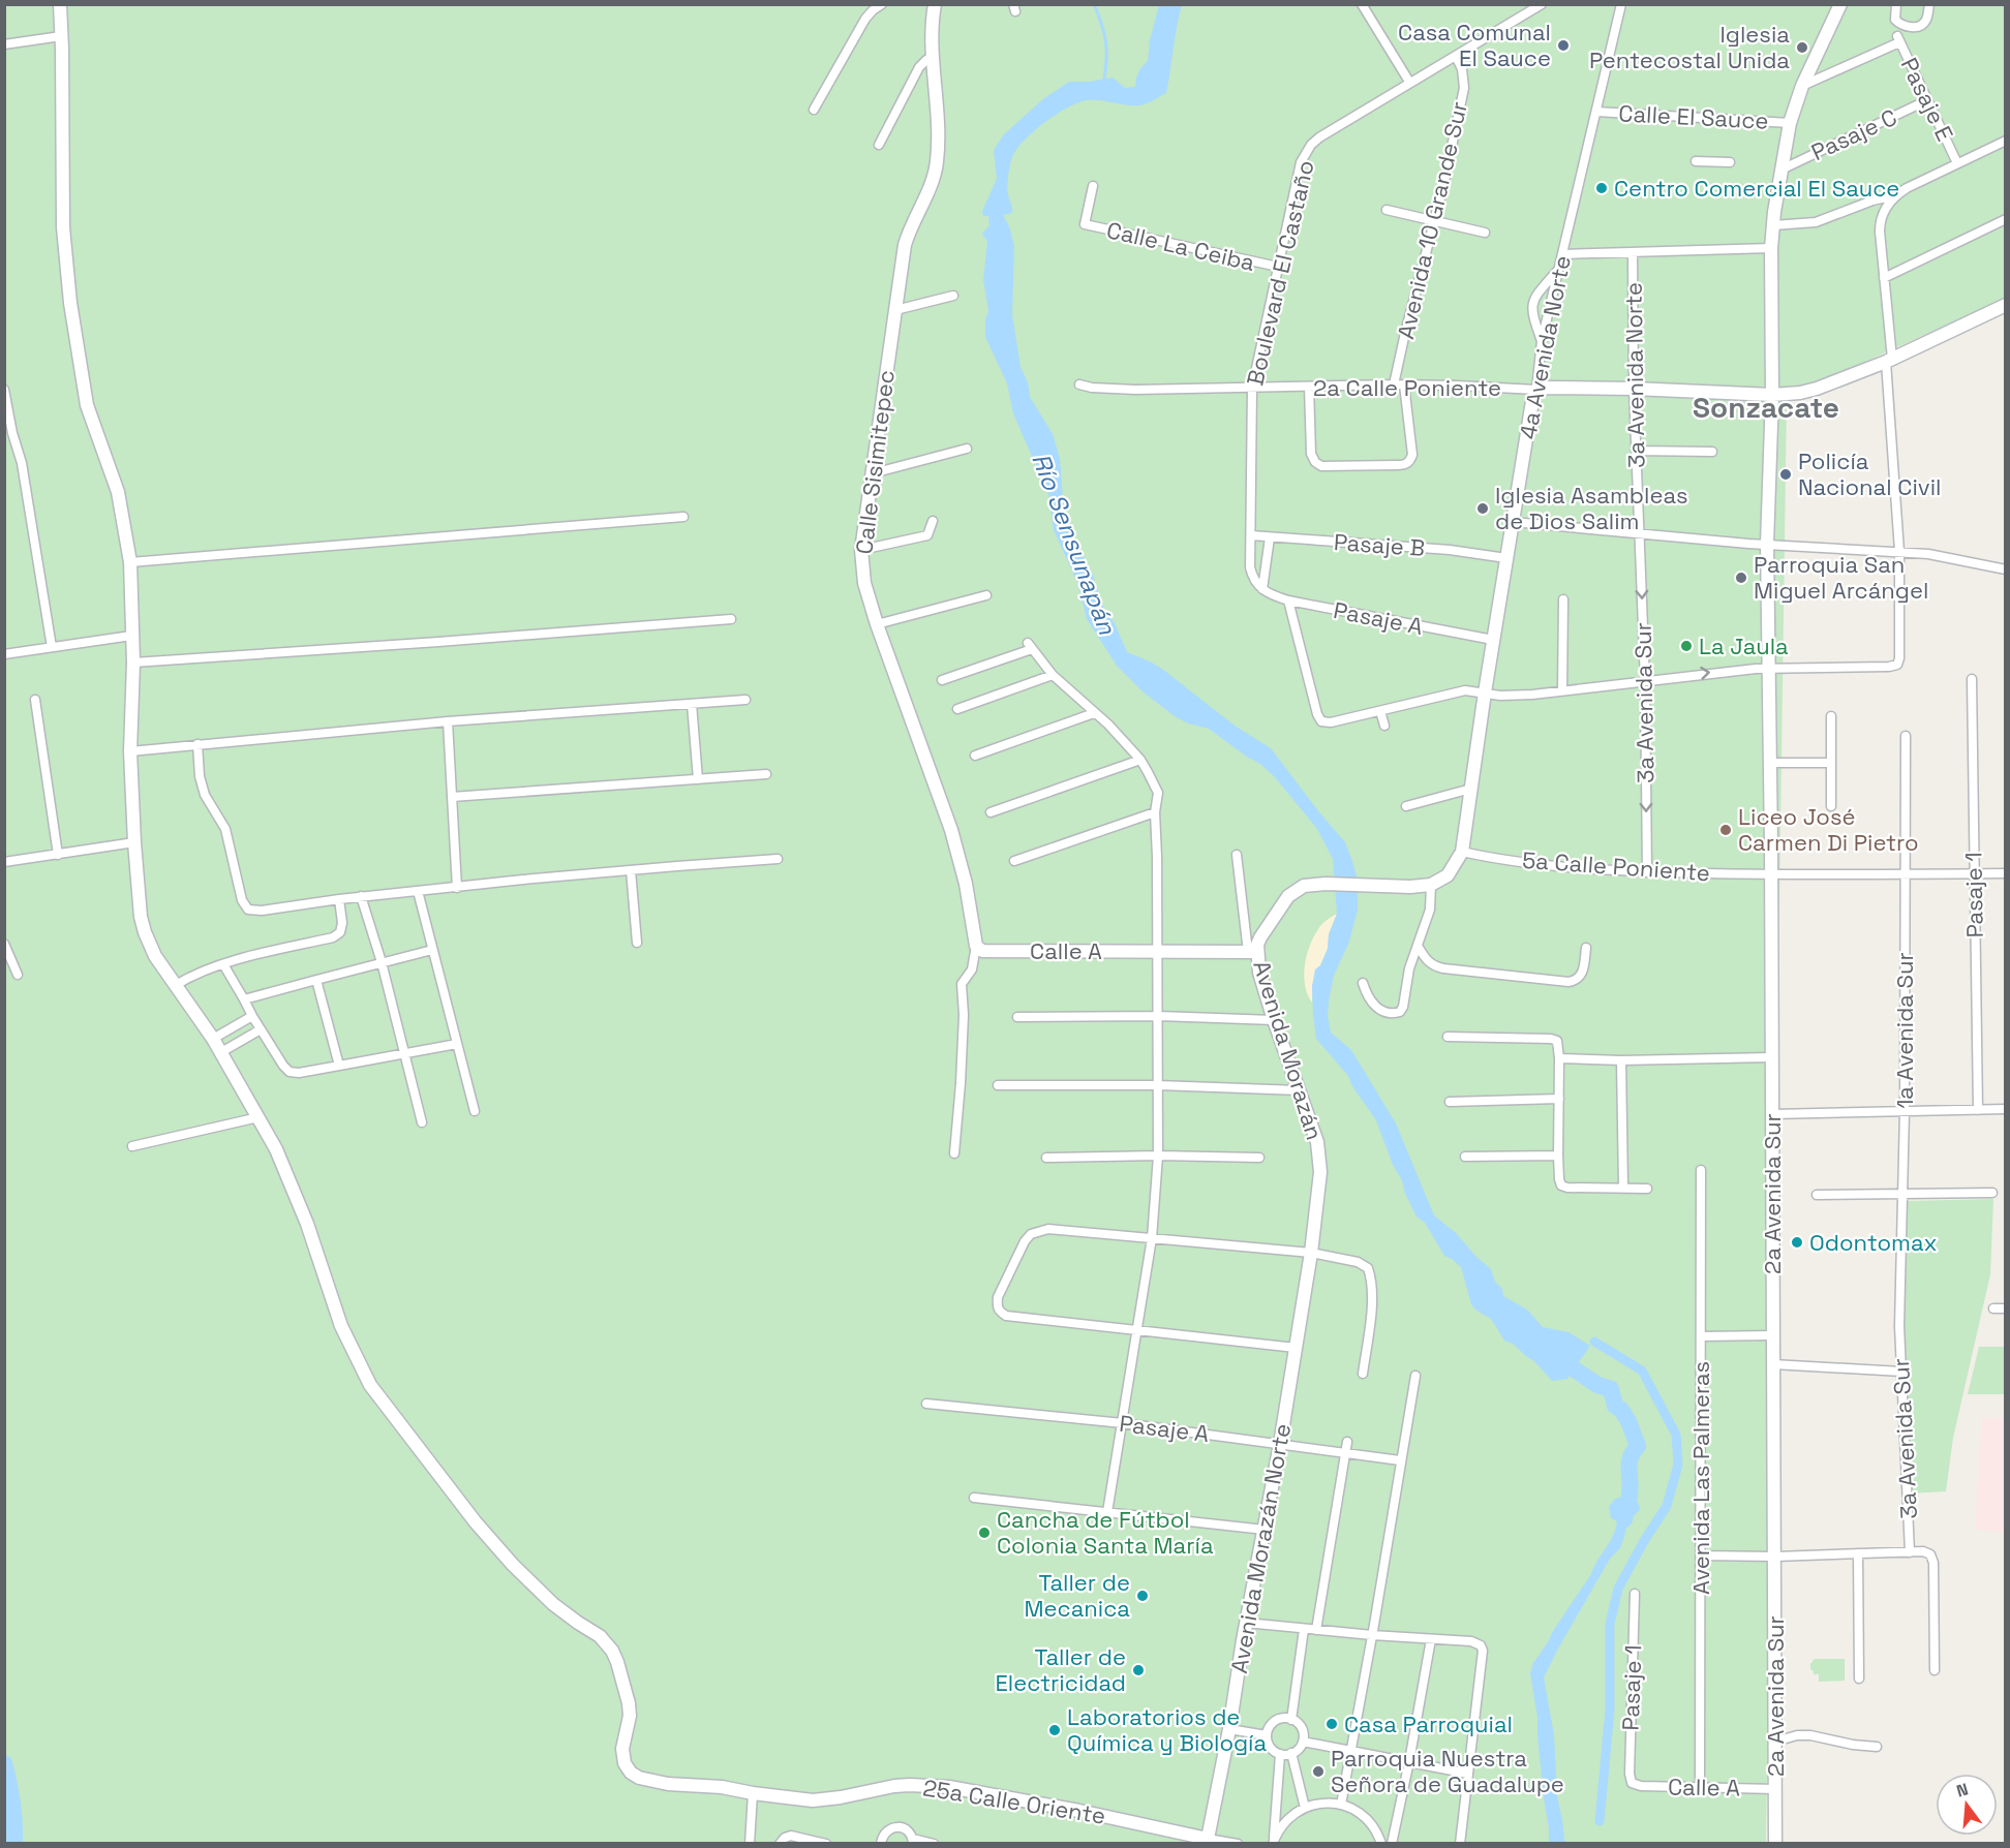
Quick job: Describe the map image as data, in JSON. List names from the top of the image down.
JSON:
{
  "streets": {
    "street": [
      "Pasaje E",
      "Calle El Sauce",
      "Pasaje C",
      "Avenida 10 Grande Sur",
      "Calle La Ceiba",
      "Boulevard El Castaño",
      "4a Avenida Norte",
      "3a Avenida Norte",
      "2a Calle Poniente",
      "Calle Sisimitepec",
      "Pasaje B",
      "Pasaje A",
      "3a Avenida Sur",
      "5a Calle Poniente",
      "Pasaje 1",
      "Calle A",
      "1a Avenida Sur",
      "Avenida Morazán",
      "2a Avenida Sur",
      "Avenida Las Palmeras",
      "Avenida Morazán Norte",
      "25a Calle Oriente"
    ]
  },
  "crossings": [
    ["Pasaje E", "Pasaje C"],
    ["Pasaje E", "2a Avenida Sur"],
    ["Calle El Sauce", "4a Avenida Norte"],
    ["Calle El Sauce", "2a Avenida Sur"],
    ["Pasaje C", "2a Avenida Sur"],
    ["Avenida 10 Grande Sur", "Boulevard El Castaño"],
    ["Avenida 10 Grande Sur", "2a Calle Poniente"],
    ["Calle La Ceiba", "Boulevard El Castaño"],
    ["Boulevard El Castaño", "2a Calle Poniente"],
    ["Boulevard El Castaño", "Pasaje B"],
    ["Boulevard El Castaño", "Pasaje A"],
    ["4a Avenida Norte", "2a Calle Poniente"],
    ["4a Avenida Norte", "Pasaje B"],
    ["4a Avenida Norte", "Pasaje A"],
    ["4a Avenida Norte", "5a Calle Poniente"],
    ["3a Avenida Norte", "2a Calle Poniente"],
    ["3a Avenida Norte", "3a Avenida Sur"],
    ["2a Calle Poniente", "2a Avenida Sur"],
    ["Calle Sisimitepec", "Calle A"],
    ["Pasaje A", "Avenida Morazán Norte"],
    ["3a Avenida Sur", "5a Calle Poniente"],
    ["3a Avenida Sur", "1a Avenida Sur"],
    ["5a Calle Poniente", "Pasaje 1"],
    ["5a Calle Poniente", "1a Avenida Sur"],
    ["5a Calle Poniente", "2a Avenida Sur"],
    ["Pasaje 1", "Calle A"],
    ["Calle A", "Avenida Morazán"],
    ["Calle A", "2a Avenida Sur"],
    ["Calle A", "Avenida Las Palmeras"],
    ["Avenida Morazán", "Avenida Morazán Norte"],
    ["Avenida Morazán Norte", "25a Calle Oriente"]
  ],
  "one_way": ["3a Avenida Sur"],
  "districts": ["Sonzacate"],
  "water": ["Río Sensunapán"],
  "places": [
    "Casa Comunal El Sauce",
    "Iglesia Pentecostal Unida",
    "Centro Comercial El Sauce",
    "Policía Nacional Civil",
    "Iglesia Asambleas de Dios Salim",
    "Parroquia San Miguel Arcángel",
    "La Jaula",
    "Liceo José Carmen Di Pietro",
    "Odontomax",
    "Cancha de Fútbol Colonia Santa María",
    "Taller de Mecanica",
    "Taller de Electricidad",
    "Casa Parroquial",
    "Laboratorios de Química y Biología",
    "Parroquia Nuestra Señora de Guadalupe"
  ],
  "north": "top"
}
